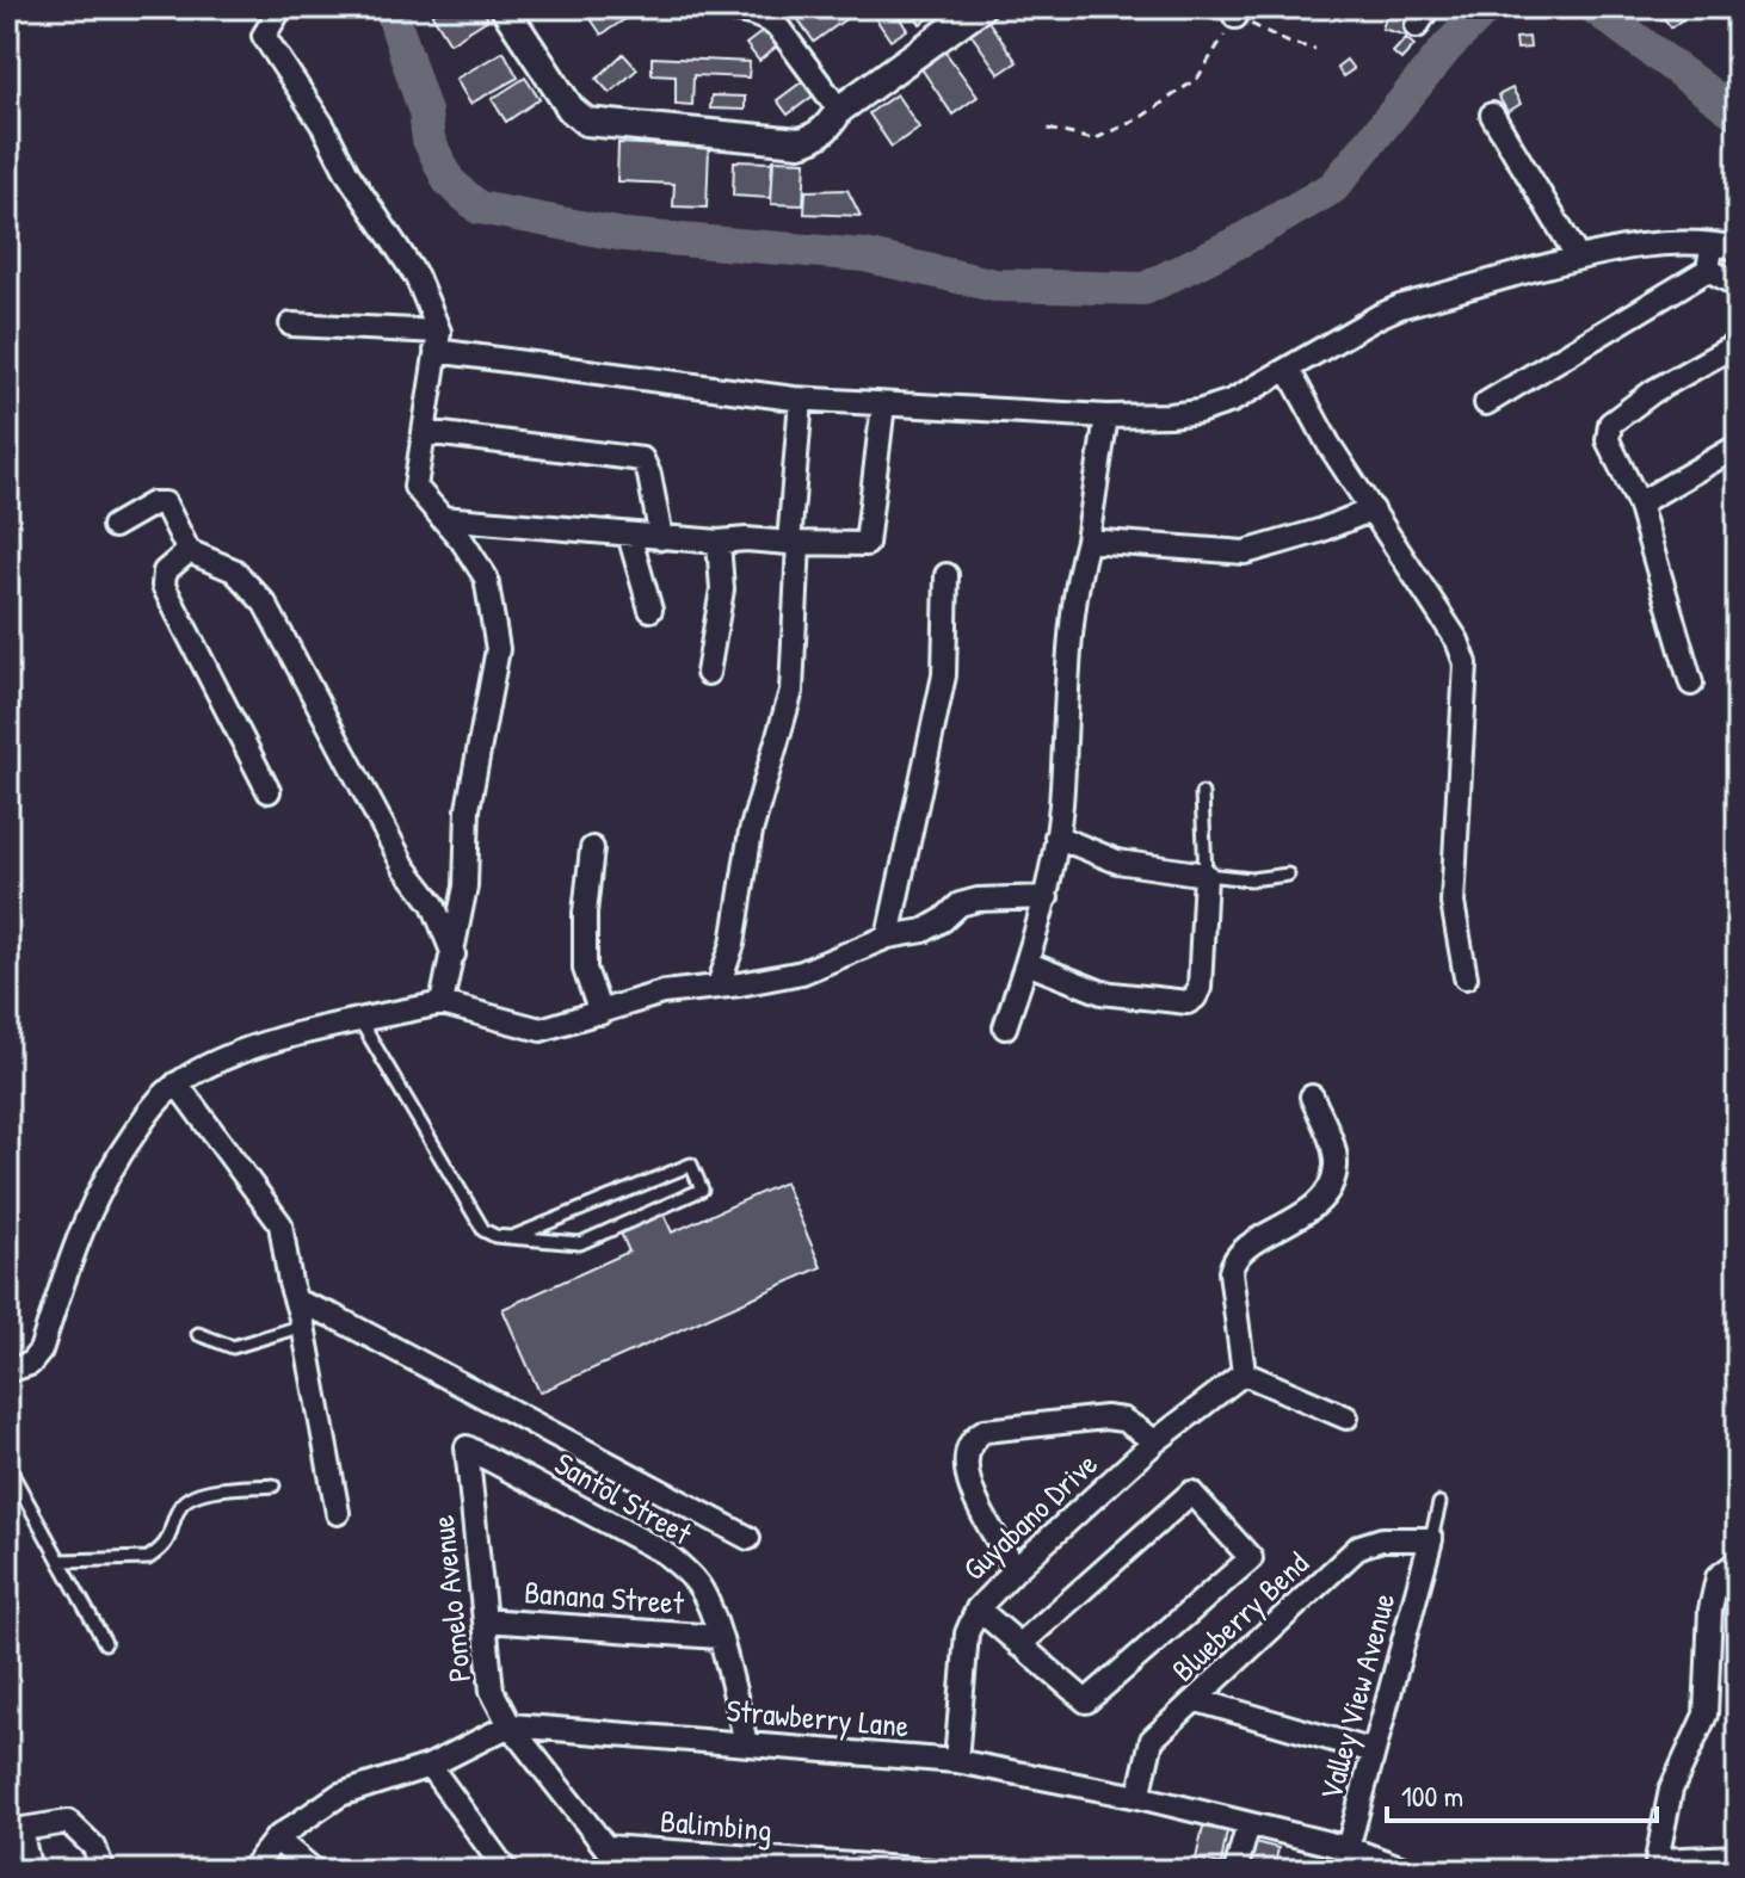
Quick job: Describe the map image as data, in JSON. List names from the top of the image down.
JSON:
{
  "streets": {
    "street": [
      "Santol Street",
      "Guyabano Drive",
      "Banana Street",
      "Pomelo Avenue",
      "Blueberry Bend",
      "Valley View Avenue",
      "Strawberry Lane",
      "Balimbing"
    ]
  },
  "crossings": [
    ["Santol Street", "Banana Street"],
    ["Santol Street", "Pomelo Avenue"],
    ["Santol Street", "Strawberry Lane"],
    ["Guyabano Drive", "Strawberry Lane"],
    ["Banana Street", "Pomelo Avenue"],
    ["Pomelo Avenue", "Strawberry Lane"],
    ["Pomelo Avenue", "Balimbing"],
    ["Blueberry Bend", "Valley View Avenue"],
    ["Blueberry Bend", "Strawberry Lane"],
    ["Valley View Avenue", "Strawberry Lane"]
  ],
  "scale_bar": "100 m"
}
